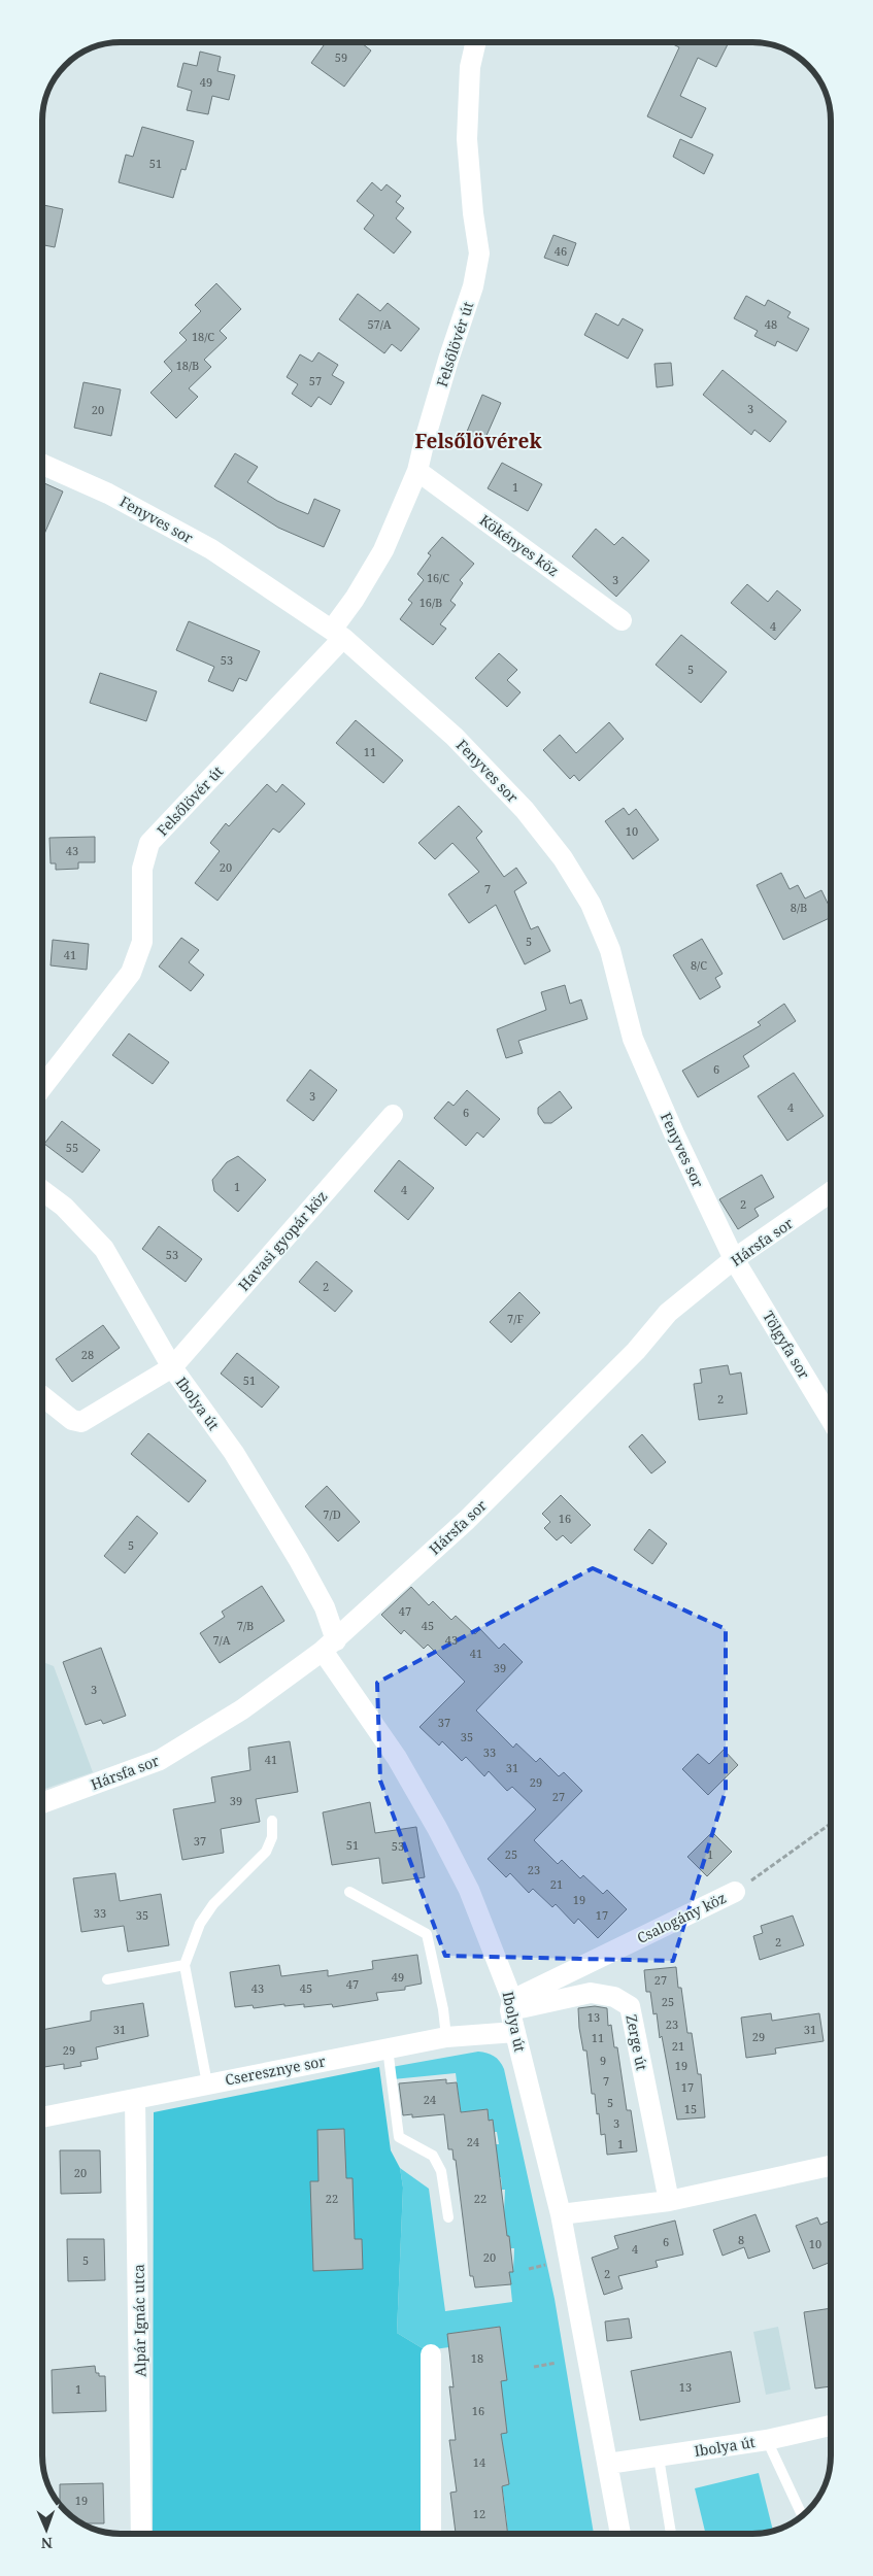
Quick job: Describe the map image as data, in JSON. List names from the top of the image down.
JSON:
{
  "streets": {
    "street": [
      "Felsőlövér út",
      "Fenyves sor",
      "Kökényes köz",
      "Havasi gyopár köz",
      "Hársfa sor",
      "Tölgyfa sor",
      "Ibolya út",
      "Csalogány köz",
      "Zerge út",
      "Cseresznye sor",
      "Alpár Ignác utca"
    ]
  },
  "crossings": [
    ["Felsőlövér út", "Fenyves sor"],
    ["Felsőlövér út", "Kökényes köz"],
    ["Fenyves sor", "Hársfa sor"],
    ["Fenyves sor", "Tölgyfa sor"],
    ["Havasi gyopár köz", "Ibolya út"],
    ["Hársfa sor", "Tölgyfa sor"],
    ["Hársfa sor", "Ibolya út"],
    ["Ibolya út", "Csalogány köz"],
    ["Ibolya út", "Zerge út"],
    ["Ibolya út", "Cseresznye sor"],
    ["Csalogány köz", "Zerge út"],
    ["Cseresznye sor", "Alpár Ignác utca"]
  ],
  "districts": ["Felsőlövérek"],
  "house_numbers": [
    "59",
    "49",
    "51",
    "46",
    "57/A",
    "48",
    "18/C",
    "18/B",
    "57",
    "3",
    "20",
    "1",
    "16/C",
    "3",
    "16/B",
    "4",
    "53",
    "5",
    "11",
    "10",
    "43",
    "20",
    "7",
    "8/B",
    "5",
    "41",
    "8/C",
    "6",
    "3",
    "4",
    "6",
    "55",
    "1",
    "4",
    "2",
    "53",
    "2",
    "7/F",
    "28",
    "51",
    "2",
    "7/D",
    "16",
    "5",
    "47",
    "7/B",
    "45",
    "7/A",
    "43",
    "41",
    "39",
    "3",
    "37",
    "35",
    "33",
    "41",
    "31",
    "29",
    "27",
    "39",
    "37",
    "51",
    "53",
    "25",
    "1",
    "23",
    "21",
    "19",
    "33",
    "35",
    "17",
    "2",
    "49",
    "27",
    "47",
    "43",
    "45",
    "25",
    "13",
    "23",
    "31",
    "31",
    "29",
    "11",
    "21",
    "29",
    "9",
    "19",
    "7",
    "17",
    "24",
    "5",
    "15",
    "3",
    "24",
    "1",
    "20",
    "22",
    "22",
    "8",
    "6",
    "10",
    "4",
    "20",
    "5",
    "2",
    "18",
    "13",
    "1",
    "16",
    "14",
    "19",
    "12"
  ],
  "north": "bottom"
}
